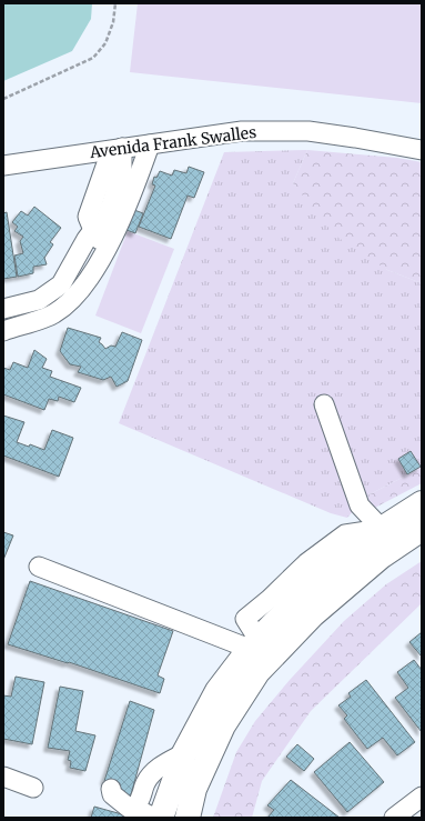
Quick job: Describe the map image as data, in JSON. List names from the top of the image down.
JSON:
{
  "streets": {
    "street": ["Avenida Frank Swalles"]
  }
}
